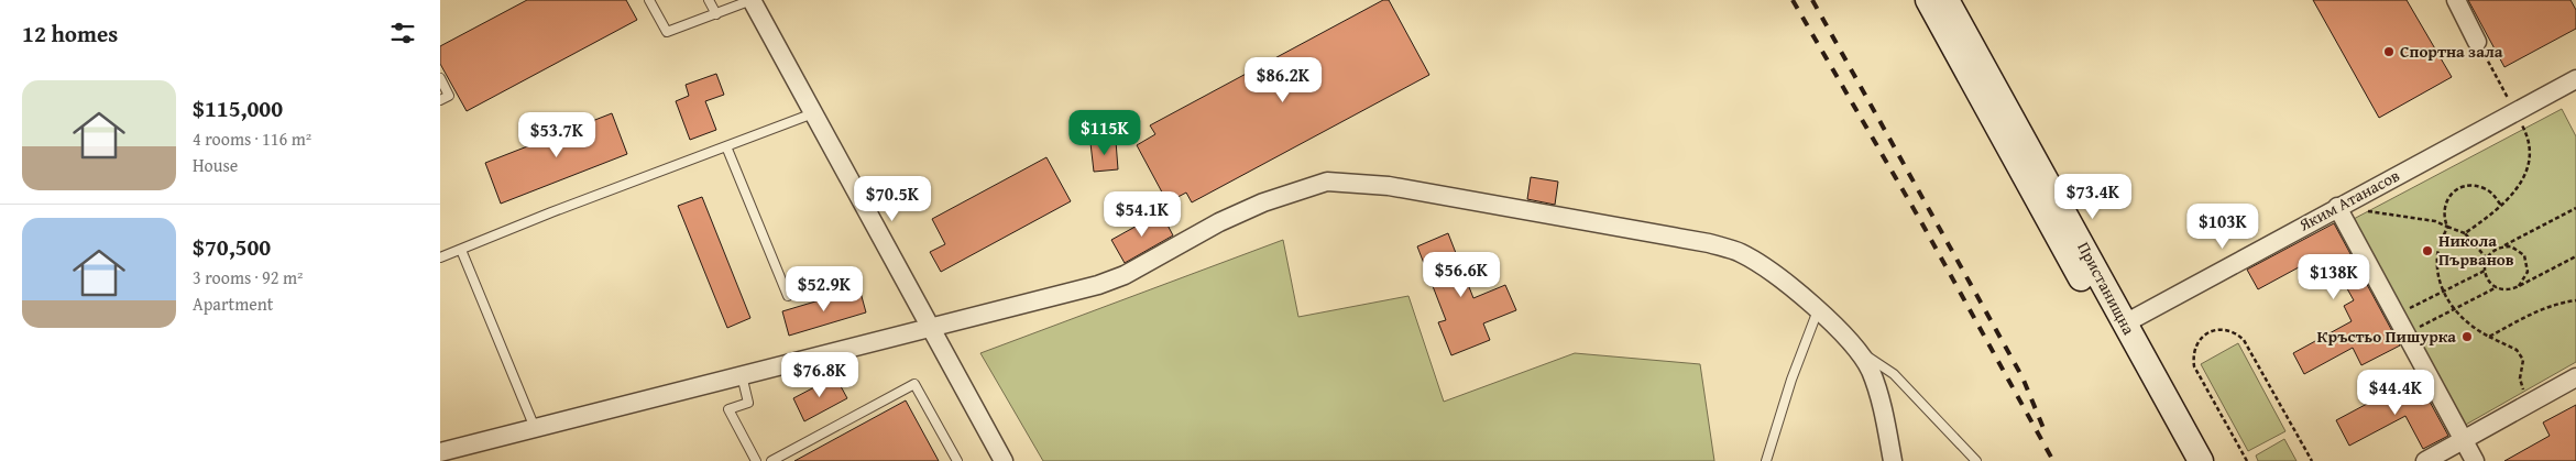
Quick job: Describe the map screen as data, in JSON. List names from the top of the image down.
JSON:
{
  "streets": {
    "main road": ["Пристанищна"],
    "street": ["Яким Атанасов"]
  },
  "crossings": [
    ["Яким Атанасов", "Пристанищна"]
  ],
  "places": ["Спортна зала", "Никола Първанов", "Кръстьо Пишурка"],
  "page": {
    "heading": "12 homes",
    "price": [
      "$86.2K",
      "$115K",
      "$53.7K",
      "$73.4K",
      "$70.5K",
      "$54.1K",
      "$103K",
      "$56.6K",
      "$138K",
      "$52.9K",
      "$76.8K",
      "$44.4K"
    ],
    "list": [
      {
        "name": "$115,000",
        "note": "4 rooms · 116 m² · House"
      },
      {
        "name": "$70,500",
        "note": "3 rooms · 92 m² · Apartment"
      }
    ]
  }
}
